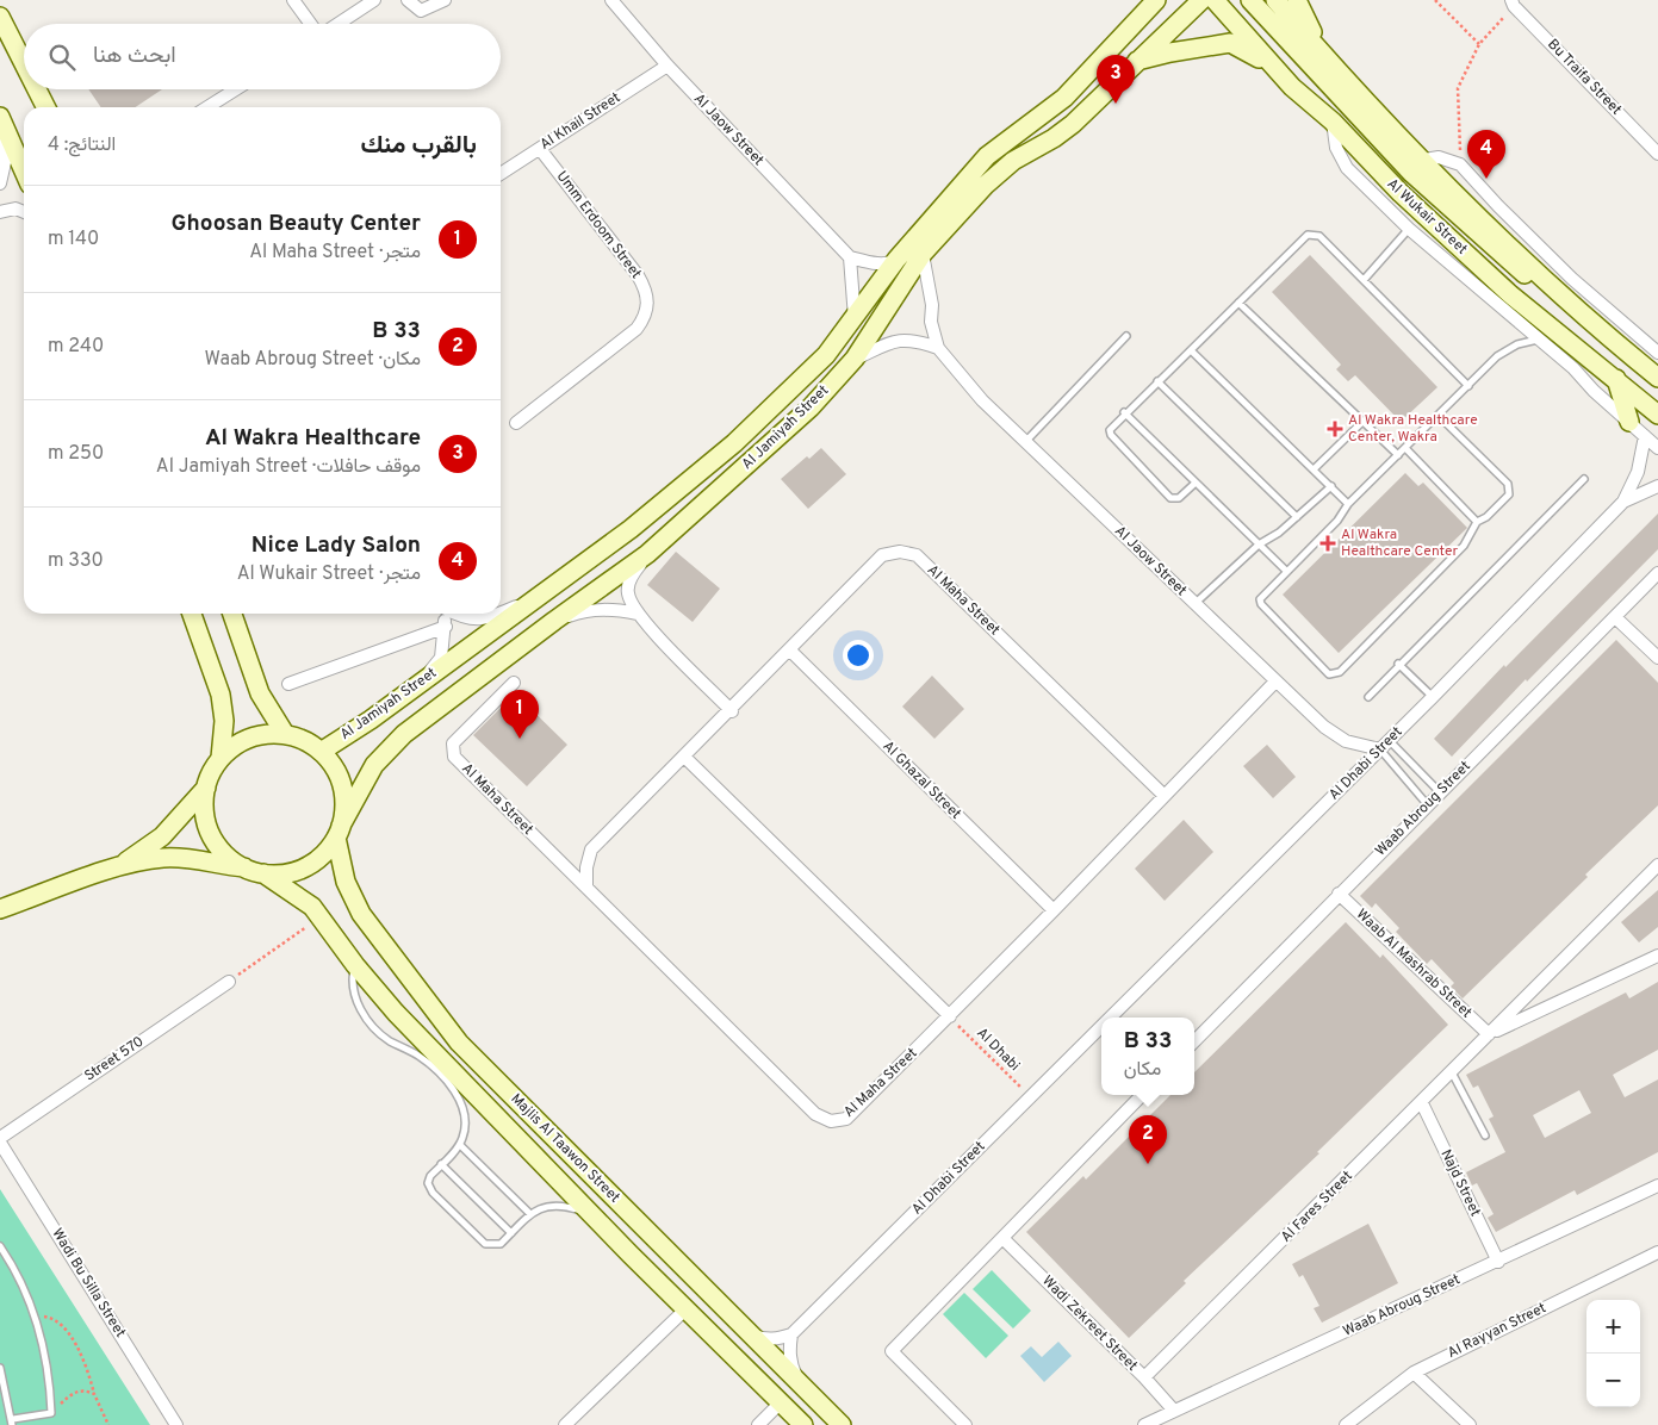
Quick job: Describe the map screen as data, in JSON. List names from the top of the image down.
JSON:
{
  "streets": {
    "main road": ["Al Wukair Street", "Al Jamiyah Street", "Majlis Al Taawon Street"],
    "street": [
      "Bu Traifa Street",
      "Al Khail Street",
      "Al Jaow Street",
      "Umm Erdoom Street",
      "Al Maha Street",
      "Al Dhabi Street",
      "Al Ghazal Street",
      "Waab Abroug Street",
      "Waab Al Mashrab Street",
      "Street 570",
      "Najd Street",
      "Al Fares Street",
      "Wadi Bu Silla Street",
      "Wadi Zekreet Street",
      "Al Rayyan Street"
    ],
    "path": ["Al Dhabi"]
  },
  "crossings": [
    ["Al Khail Street", "Al Jaow Street"],
    ["Al Khail Street", "Umm Erdoom Street"],
    ["Al Jaow Street", "Al Jamiyah Street"],
    ["Al Jaow Street", "Al Maha Street"],
    ["Al Jaow Street", "Al Dhabi Street"],
    ["Al Jamiyah Street", "Majlis Al Taawon Street"],
    ["Al Maha Street", "Al Ghazal Street"],
    ["Al Maha Street", "Al Dhabi"],
    ["Al Dhabi Street", "Al Dhabi"],
    ["Waab Abroug Street", "Waab Al Mashrab Street"],
    ["Waab Abroug Street", "Najd Street"],
    ["Waab Abroug Street", "Wadi Zekreet Street"],
    ["Waab Al Mashrab Street", "Al Fares Street"],
    ["Street 570", "Wadi Bu Silla Street"],
    ["Najd Street", "Al Fares Street"],
    ["Al Fares Street", "Wadi Zekreet Street"]
  ],
  "places": {
    "health": ["Al Wakra Healthcare Center, Wakra", "Al Wakra Healthcare Center"]
  },
  "page": {
    "search": "ابحث هنا",
    "pins": [
      "3",
      "4",
      "1",
      "2"
    ],
    "heading": ["بالقرب منك", "النتائج: 4"],
    "list": [
      {
        "mark": "1",
        "name": "Ghoosan Beauty Center",
        "note": "متجر · Al Maha Street",
        "value": "140 m"
      },
      {
        "mark": "2",
        "name": "B 33",
        "note": "مكان · Waab Abroug Street",
        "value": "240 m"
      },
      {
        "mark": "3",
        "name": "Al Wakra Healthcare",
        "note": "موقف حافلات · Al Jamiyah Street",
        "value": "250 m"
      },
      {
        "mark": "4",
        "name": "Nice Lady Salon",
        "note": "متجر · Al Wukair Street",
        "value": "330 m"
      }
    ],
    "popup": ["B 33", "مكان"],
    "map_buttons": ["+", "−"]
  }
}
